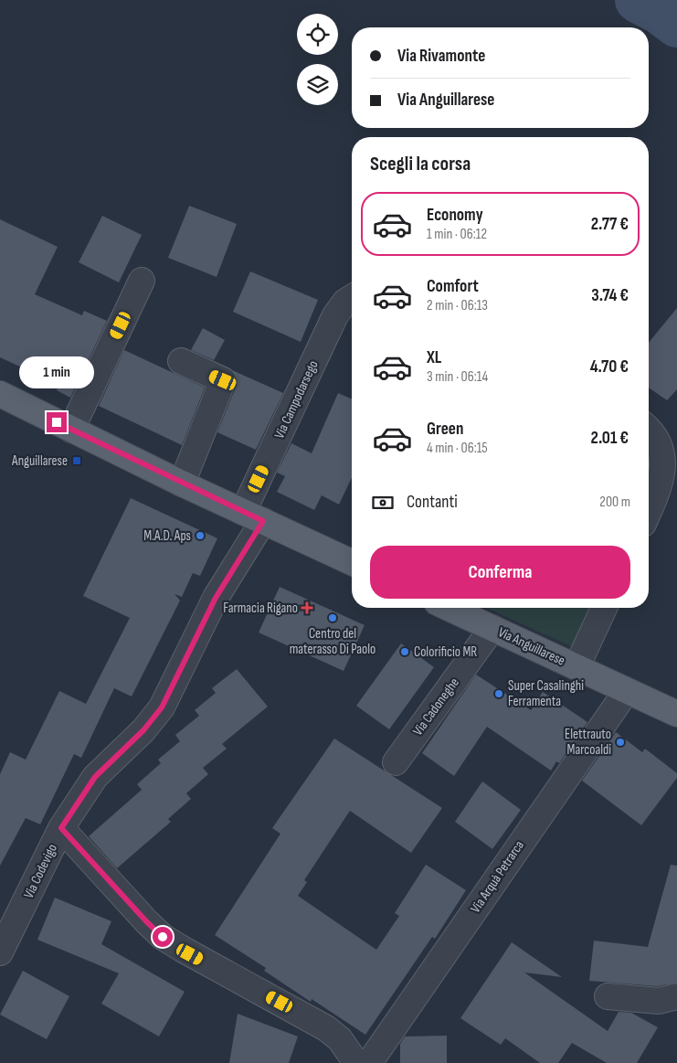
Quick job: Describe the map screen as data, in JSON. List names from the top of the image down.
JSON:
{
  "streets": {
    "main road": ["Via Anguillarese"],
    "street": [
      "Via Campodarsego",
      "Via Cadoneghe",
      "Via Codevigo",
      "Via Arquà Petrarca"
    ]
  },
  "crossings": [
    ["Via Campodarsego", "Via Codevigo"],
    ["Via Anguillarese", "Via Cadoneghe"],
    ["Via Anguillarese", "Via Arquà Petrarca"]
  ],
  "places": {
    "transit": ["Anguillarese"],
    "other": [
      "M.A.D. Aps",
      "Centro del materasso Di Paolo",
      "Colorificio MR",
      "Super Casalinghi Ferramenta",
      "Elettrauto Marcoaldi"
    ],
    "health": ["Farmacia Rigano"]
  },
  "page": {
    "banner": ["Via Rivamonte", "Via Anguillarese"],
    "heading": "Scegli la corsa",
    "list": [
      {
        "name": "Economy",
        "note": "1 min · 06:12",
        "value": "2.77 €"
      },
      {
        "name": "Comfort",
        "note": "2 min · 06:13",
        "value": "3.74 €"
      },
      {
        "name": "XL",
        "note": "3 min · 06:14",
        "value": "4.70 €"
      },
      {
        "name": "Green",
        "note": "4 min · 06:15",
        "value": "2.01 €"
      }
    ],
    "bubble": "1 min",
    "pay": ["Contanti", "200 m"],
    "buttons": "Conferma"
  }
}
